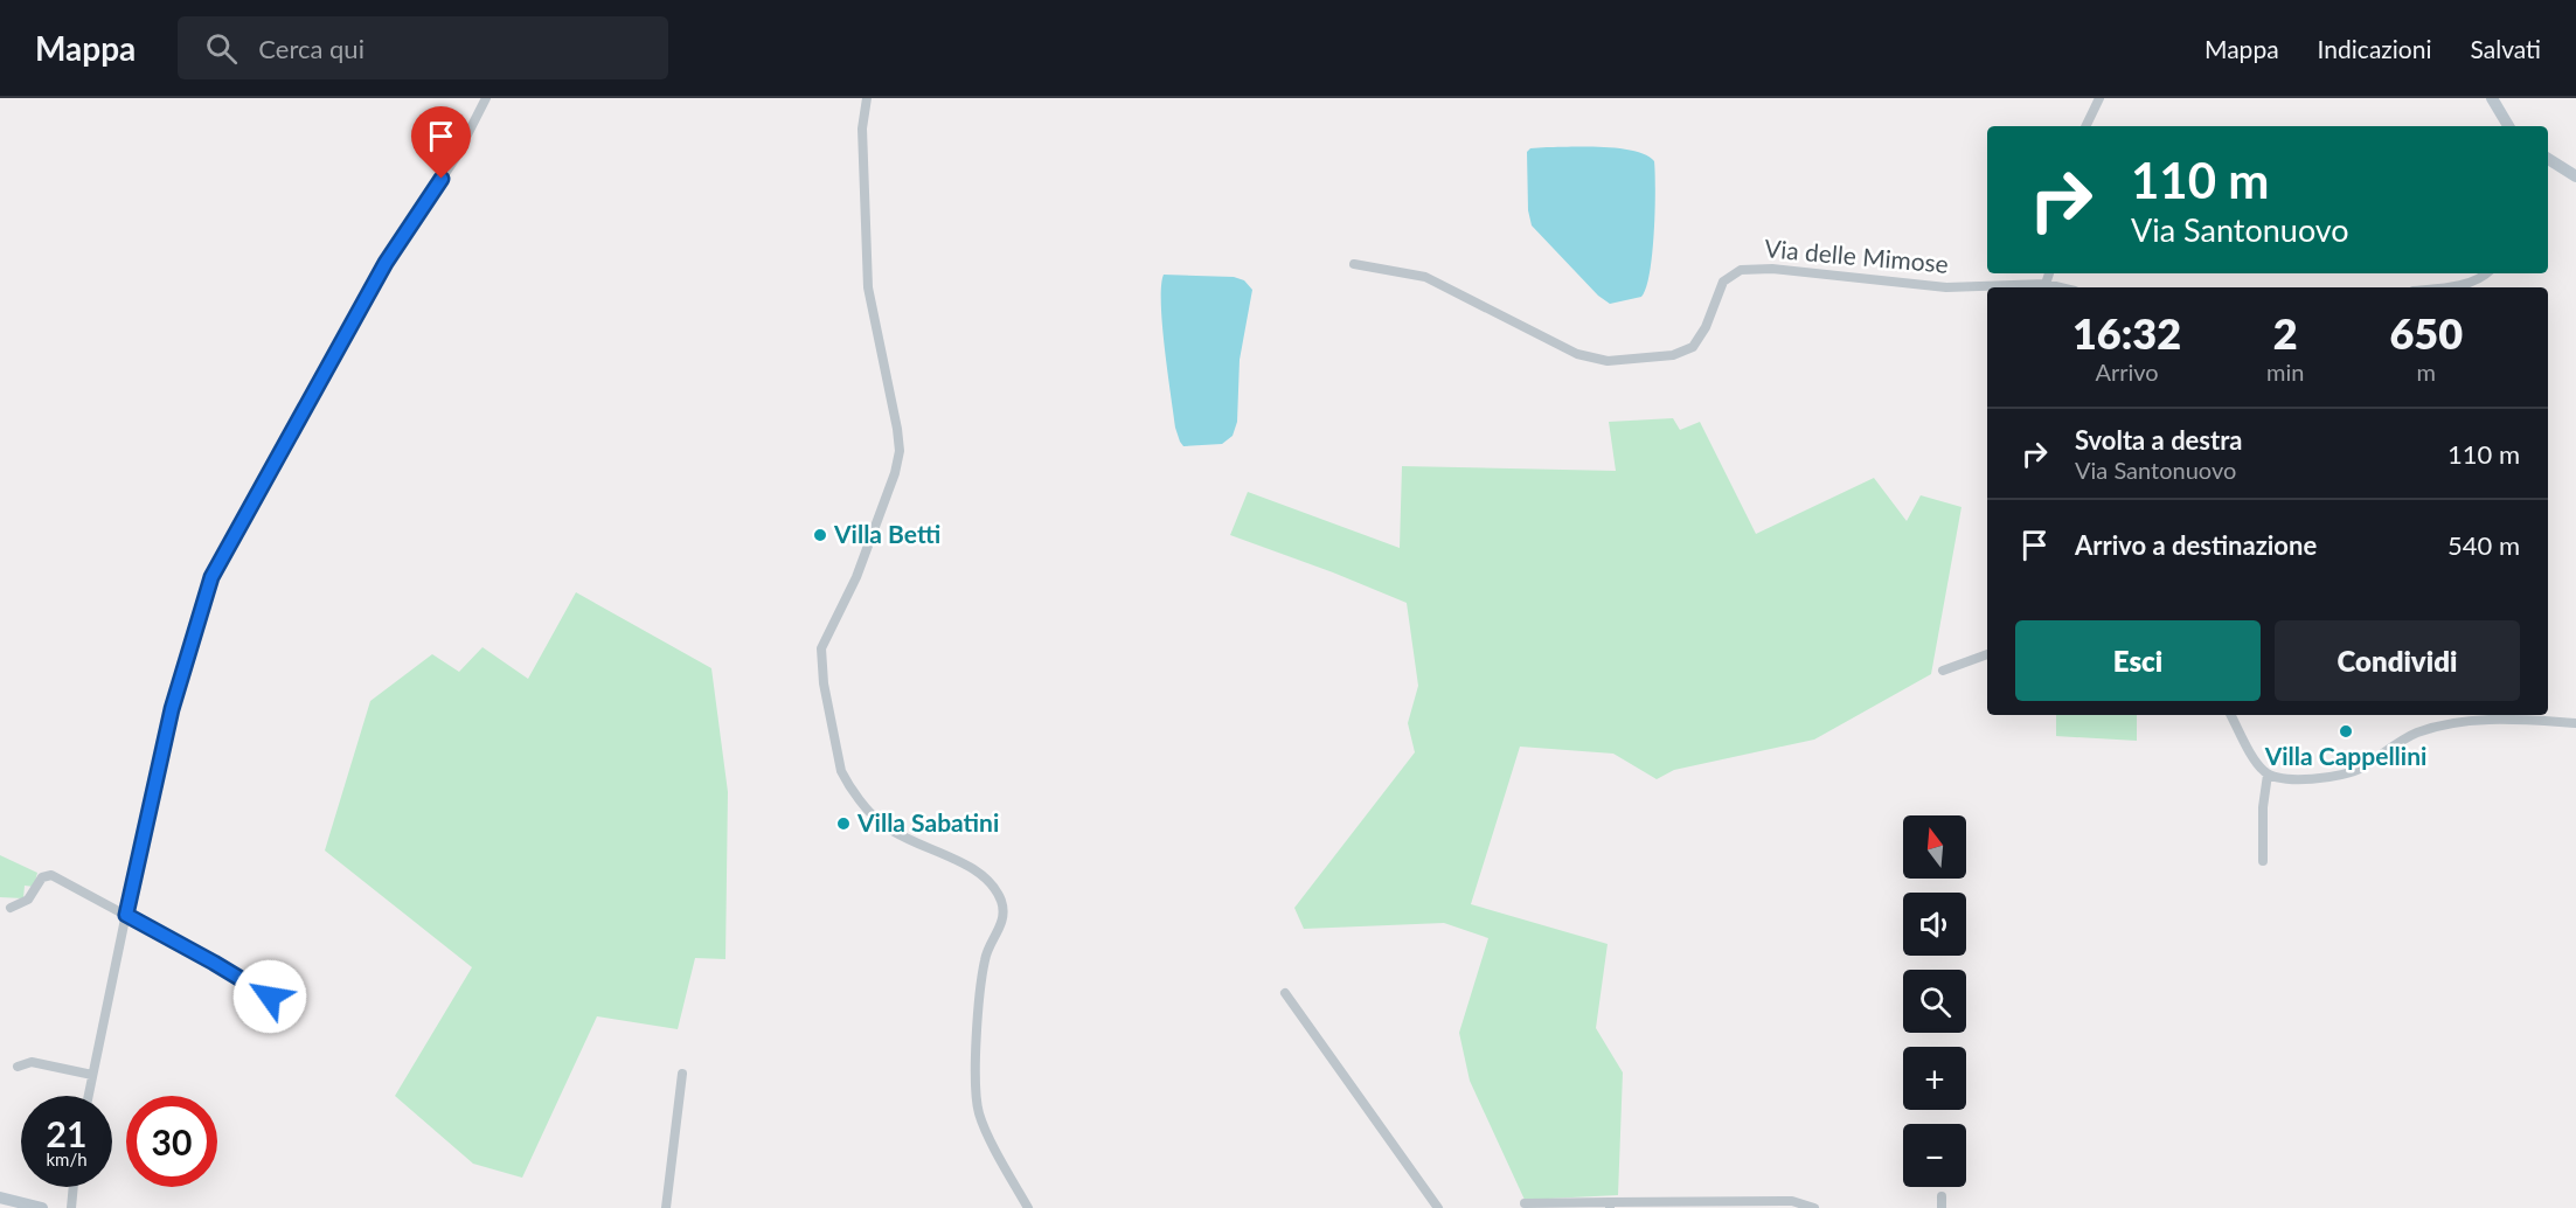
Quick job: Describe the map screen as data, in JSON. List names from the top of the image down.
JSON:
{
  "streets": {
    "street": ["Via delle Mimose"]
  },
  "places": ["Villa Betti", "Villa Cappellini", "Villa Sabatini"],
  "north": "top",
  "page": {
    "header": "Mappa",
    "search": "Cerca qui",
    "nav": ["Mappa", "Indicazioni", "Salvati"],
    "turn": ["110 m", "Via Santonuovo"],
    "eta": [
      "16:32",
      "Arrivo",
      "2",
      "min",
      "650",
      "m"
    ],
    "list": [
      {
        "name": "Svolta a destra",
        "note": "Via Santonuovo",
        "value": "110 m"
      },
      {
        "name": "Arrivo a destinazione",
        "value": "540 m"
      }
    ],
    "buttons": ["Esci", "Condividi"],
    "map_buttons": ["+", "−"],
    "speed": "21 km/h",
    "limit": "30"
  }
}
